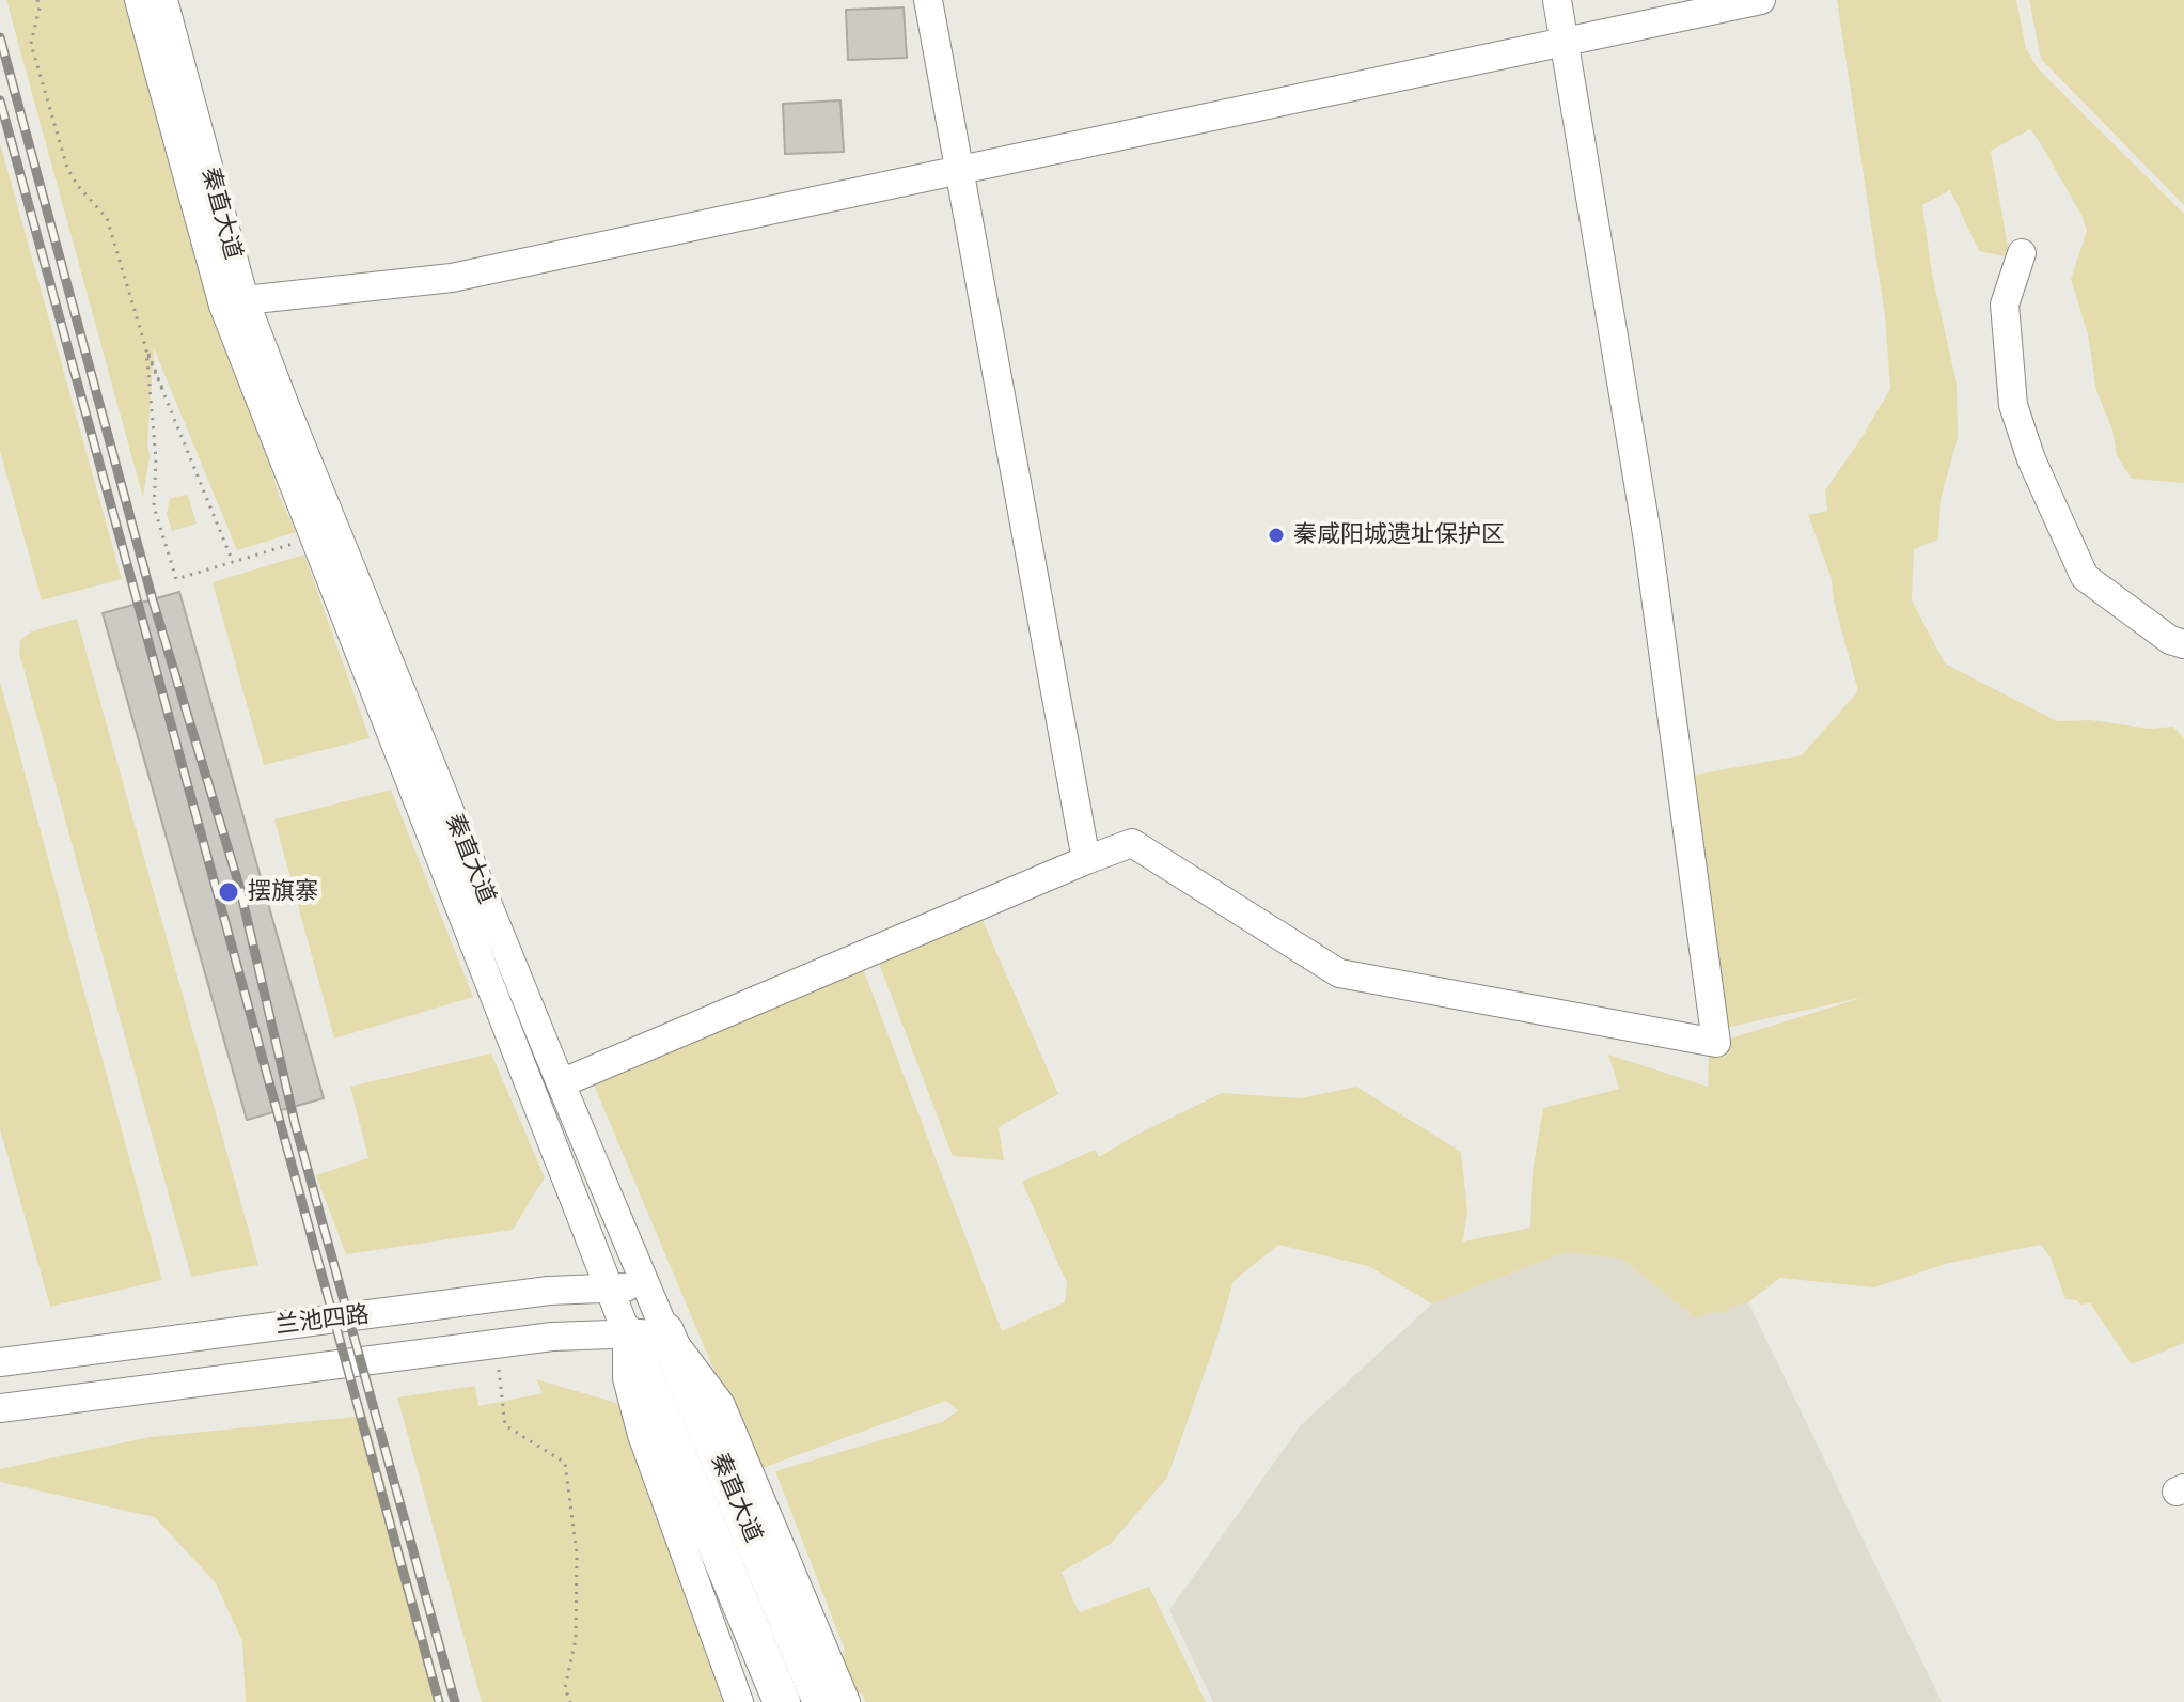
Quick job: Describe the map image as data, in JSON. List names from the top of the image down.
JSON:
{
  "streets": {
    "main road": ["秦直大道"],
    "street": ["兰池四路"]
  },
  "crossings": [
    ["秦直大道", "兰池四路"]
  ],
  "places": ["秦咸阳城遗址保护区", "摆旗寨"]
}
